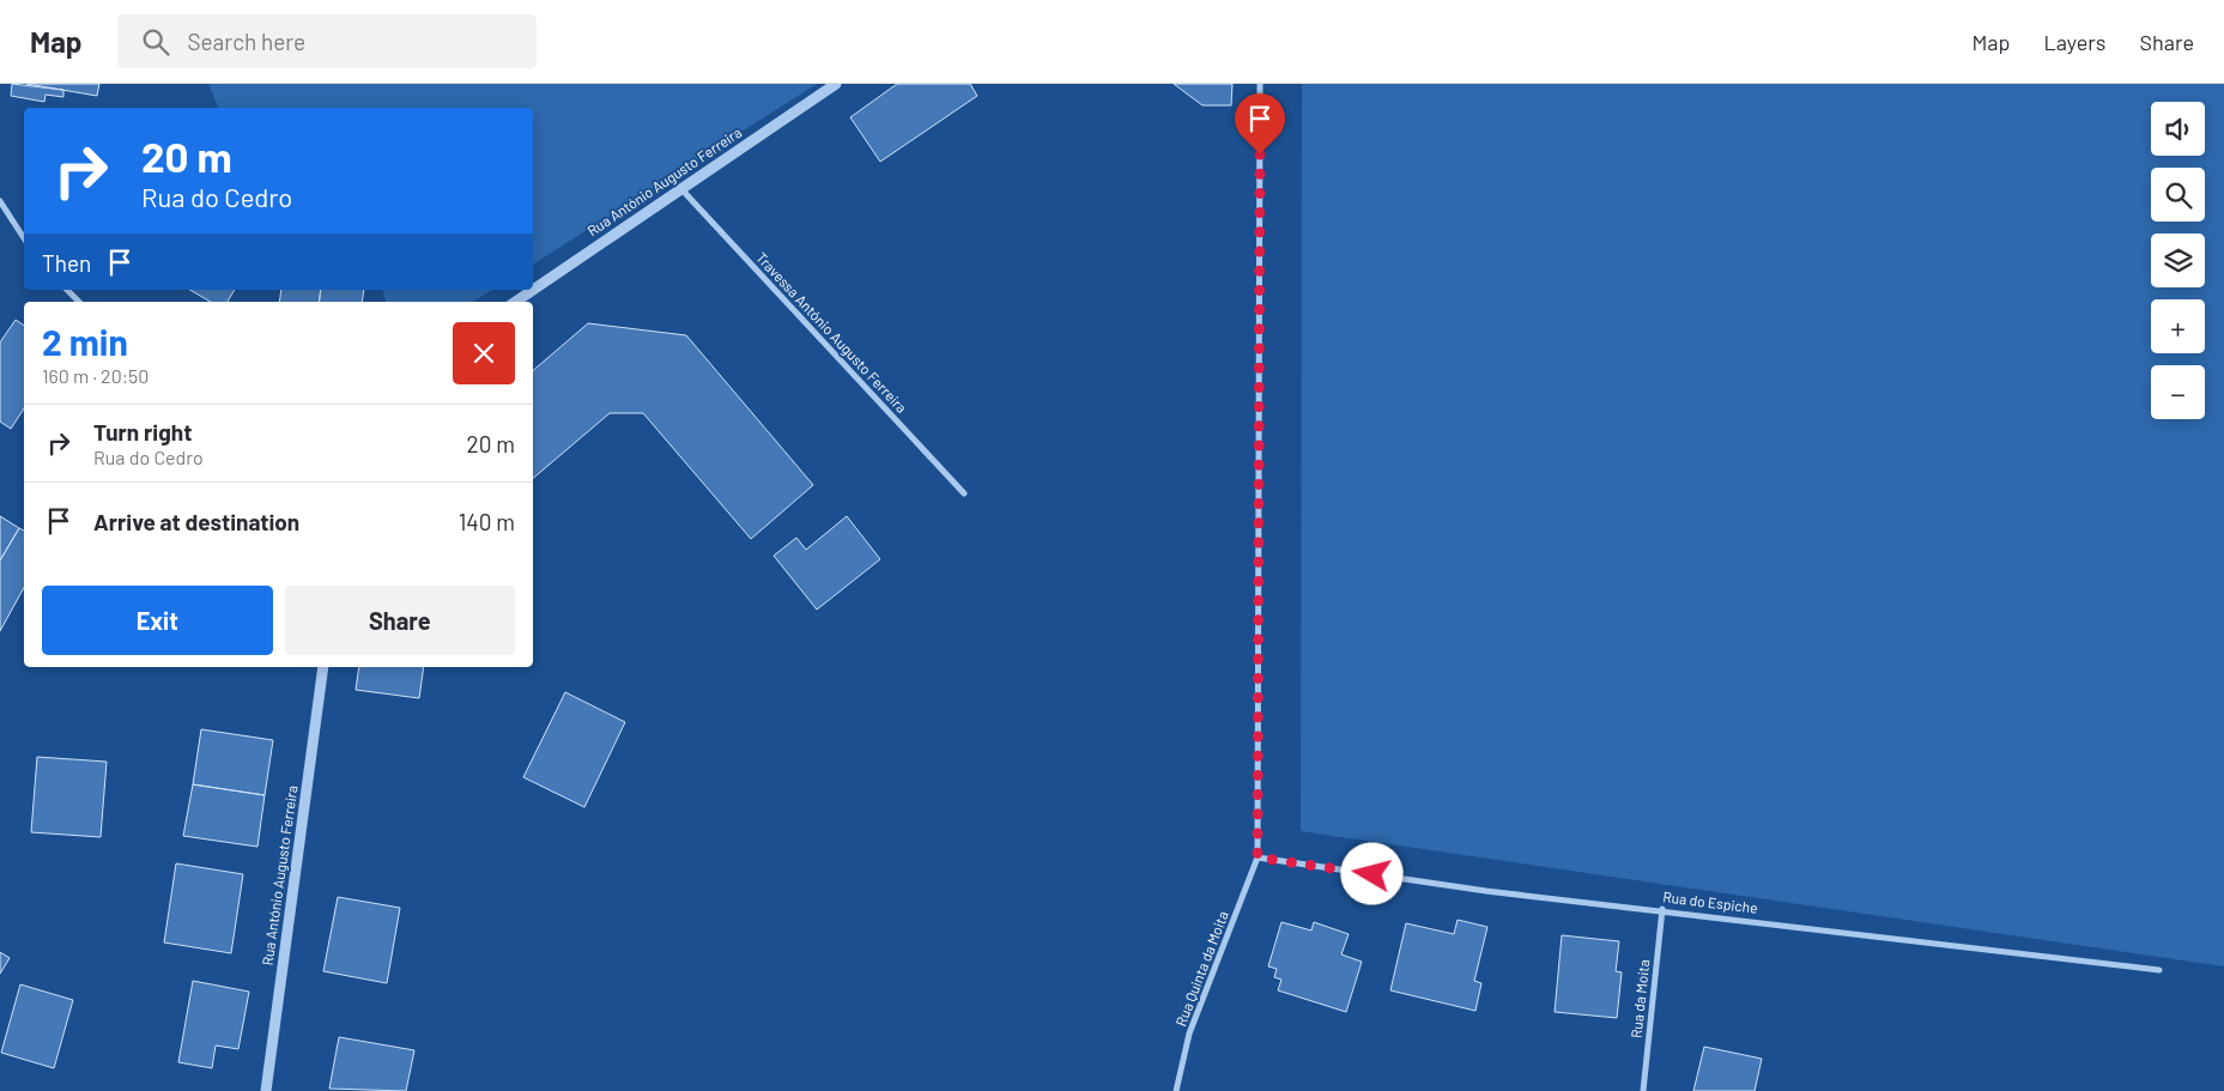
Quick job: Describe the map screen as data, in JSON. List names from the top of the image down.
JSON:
{
  "streets": {
    "street": [
      "Rua António Augusto Ferreira",
      "Travessa António Augusto Ferreira",
      "Rua do Espiche",
      "Rua Quinta da Moita",
      "Rua da Moita"
    ]
  },
  "crossings": [
    ["Rua António Augusto Ferreira", "Travessa António Augusto Ferreira"],
    ["Rua do Espiche", "Rua Quinta da Moita"],
    ["Rua do Espiche", "Rua da Moita"]
  ],
  "page": {
    "header": "Map",
    "search": "Search here",
    "nav": ["Map", "Layers", "Share"],
    "map_buttons": ["+", "−"],
    "turn": ["20 m", "Rua do Cedro"],
    "then": "Then",
    "heading": ["2 min", "160 m · 20:50"],
    "list": [
      {
        "name": "Turn right",
        "note": "Rua do Cedro",
        "value": "20 m"
      },
      {
        "name": "Arrive at destination",
        "value": "140 m"
      }
    ],
    "buttons": ["Exit", "Share"]
  }
}
